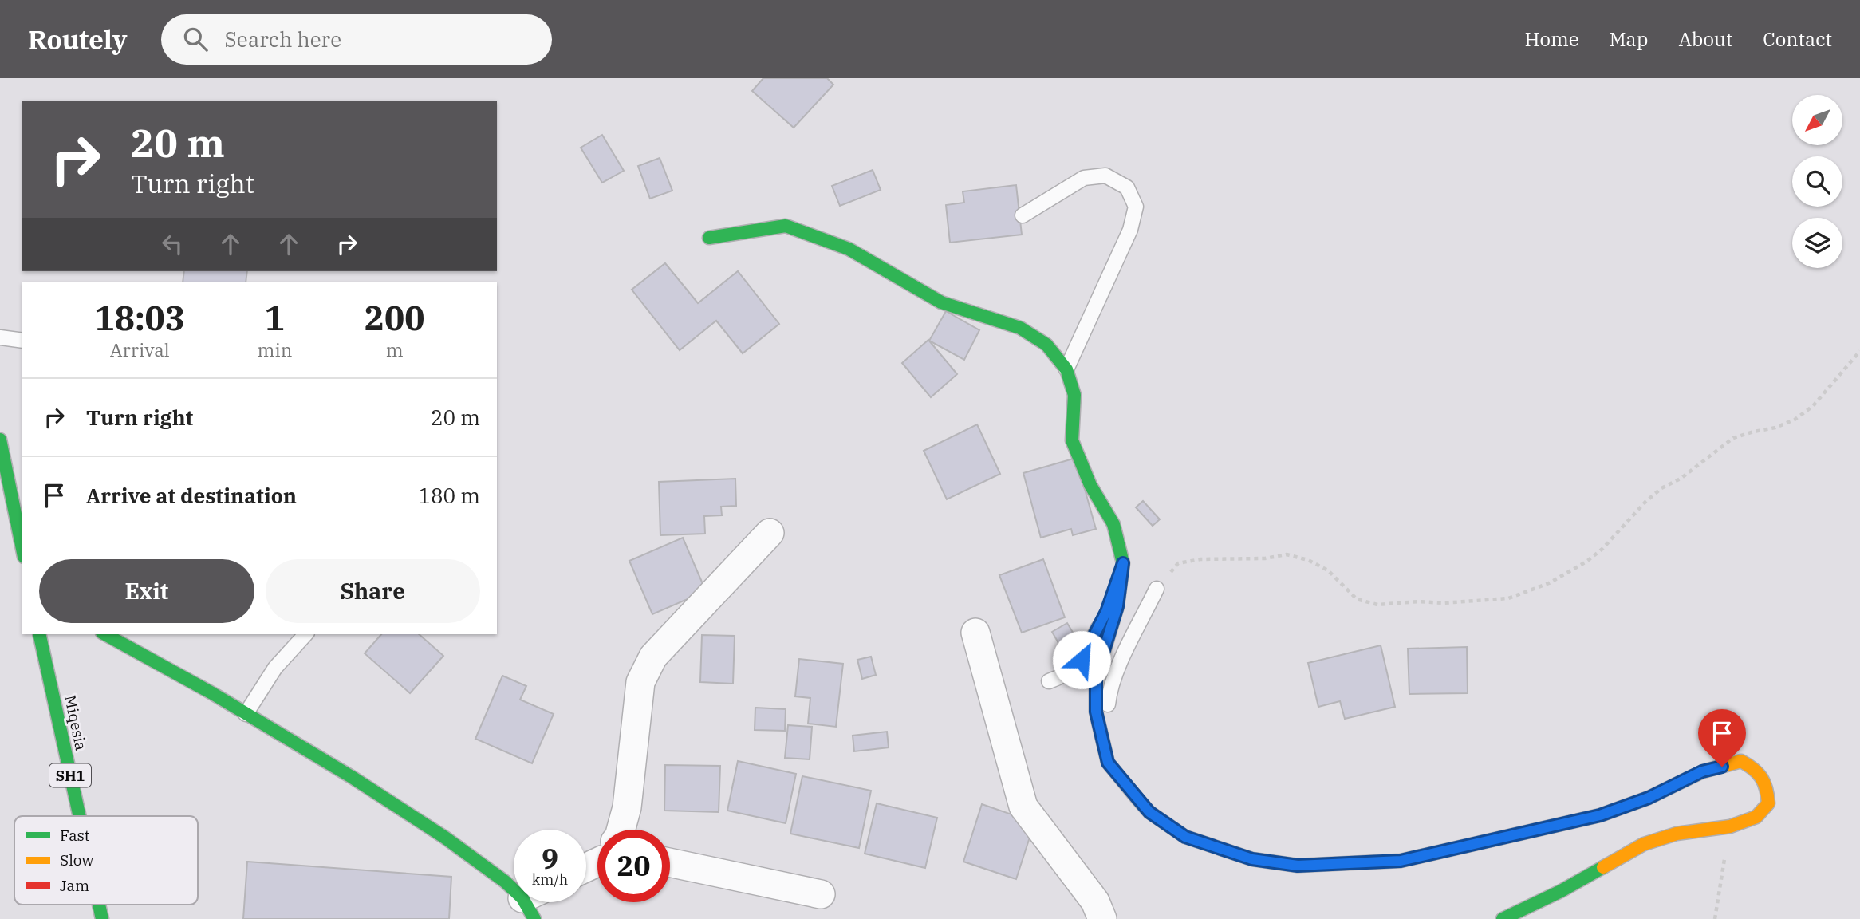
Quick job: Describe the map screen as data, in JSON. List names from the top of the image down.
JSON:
{
  "streets": {
    "street": ["Miqesia", "SH1"]
  },
  "legend": ["Fast", "Slow", "Jam"],
  "north": "bottom left",
  "page": {
    "header": "Routely",
    "search": "Search here",
    "nav": [
      "Home",
      "Map",
      "About",
      "Contact"
    ],
    "turn": ["20 m", "Turn right"],
    "eta": [
      "18:03",
      "Arrival",
      "1",
      "min",
      "200",
      "m"
    ],
    "list": [
      {
        "name": "Turn right",
        "value": "20 m"
      },
      {
        "name": "Arrive at destination",
        "value": "180 m"
      }
    ],
    "buttons": ["Exit", "Share"],
    "speed": "9 km/h",
    "limit": "20"
  }
}
